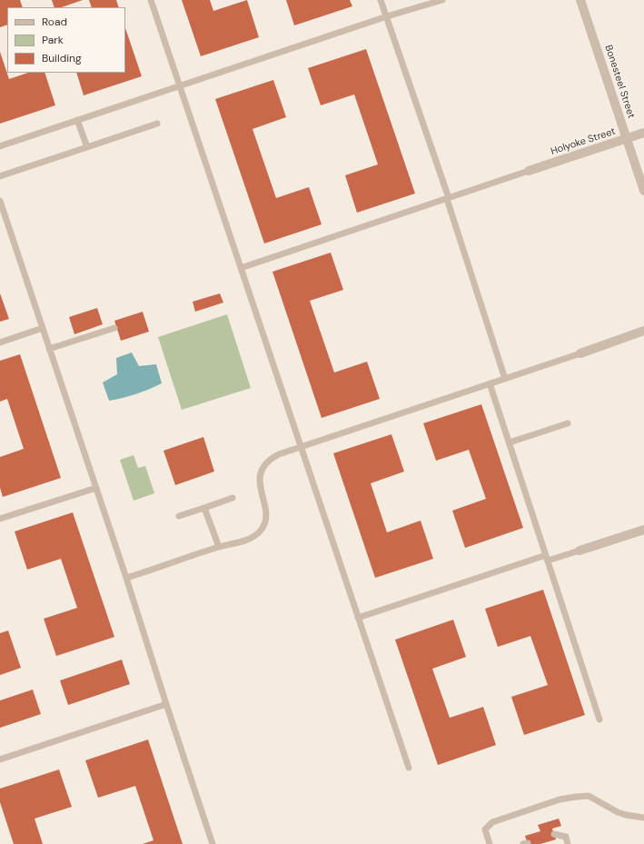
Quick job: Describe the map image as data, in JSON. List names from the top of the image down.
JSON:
{
  "streets": {
    "street": ["Bonesteel Street", "Holyoke Street"]
  },
  "crossings": [
    ["Bonesteel Street", "Holyoke Street"]
  ],
  "legend": ["Road", "Park", "Building"]
}
